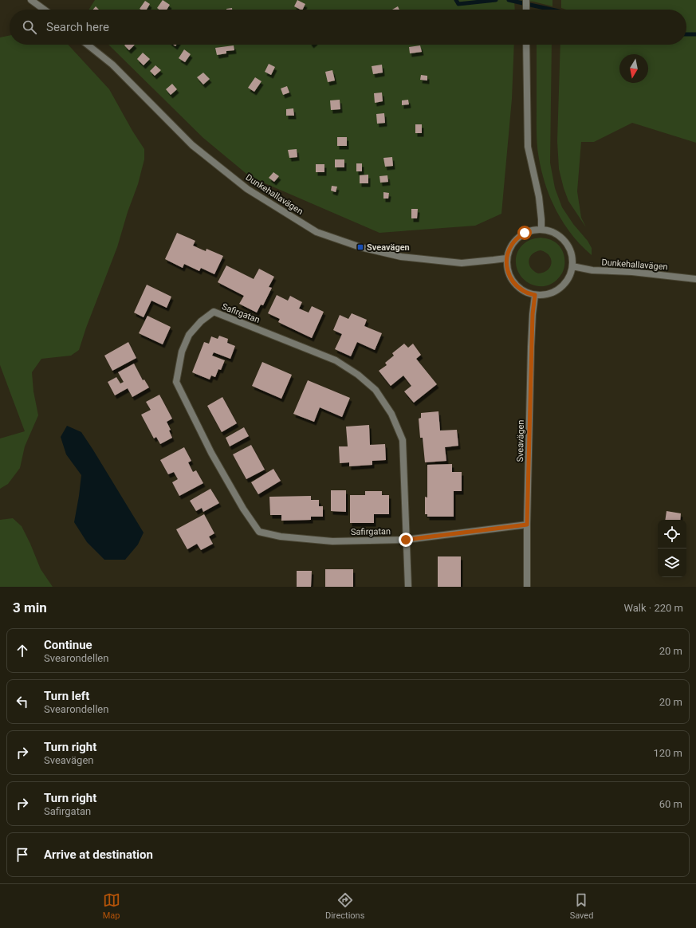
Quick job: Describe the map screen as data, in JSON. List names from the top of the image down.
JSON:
{
  "streets": {
    "street": ["Dunkehallavägen", "Safirgatan", "Sveavägen"]
  },
  "crossings": [
    ["Dunkehallavägen", "Sveavägen"],
    ["Safirgatan", "Sveavägen"]
  ],
  "places": {
    "transit": ["Sveavägen"]
  },
  "north": "bottom",
  "page": {
    "search": "Search here",
    "heading": ["3 min", "Walk · 220 m"],
    "list": [
      ["Continue", "Svearondellen", "20 m"],
      ["Turn left", "Svearondellen", "20 m"],
      ["Turn right", "Sveavägen", "120 m"],
      ["Turn right", "Safirgatan", "60 m"],
      "Arrive at destination"
    ],
    "nav": ["Map", "Directions", "Saved"]
  }
}
